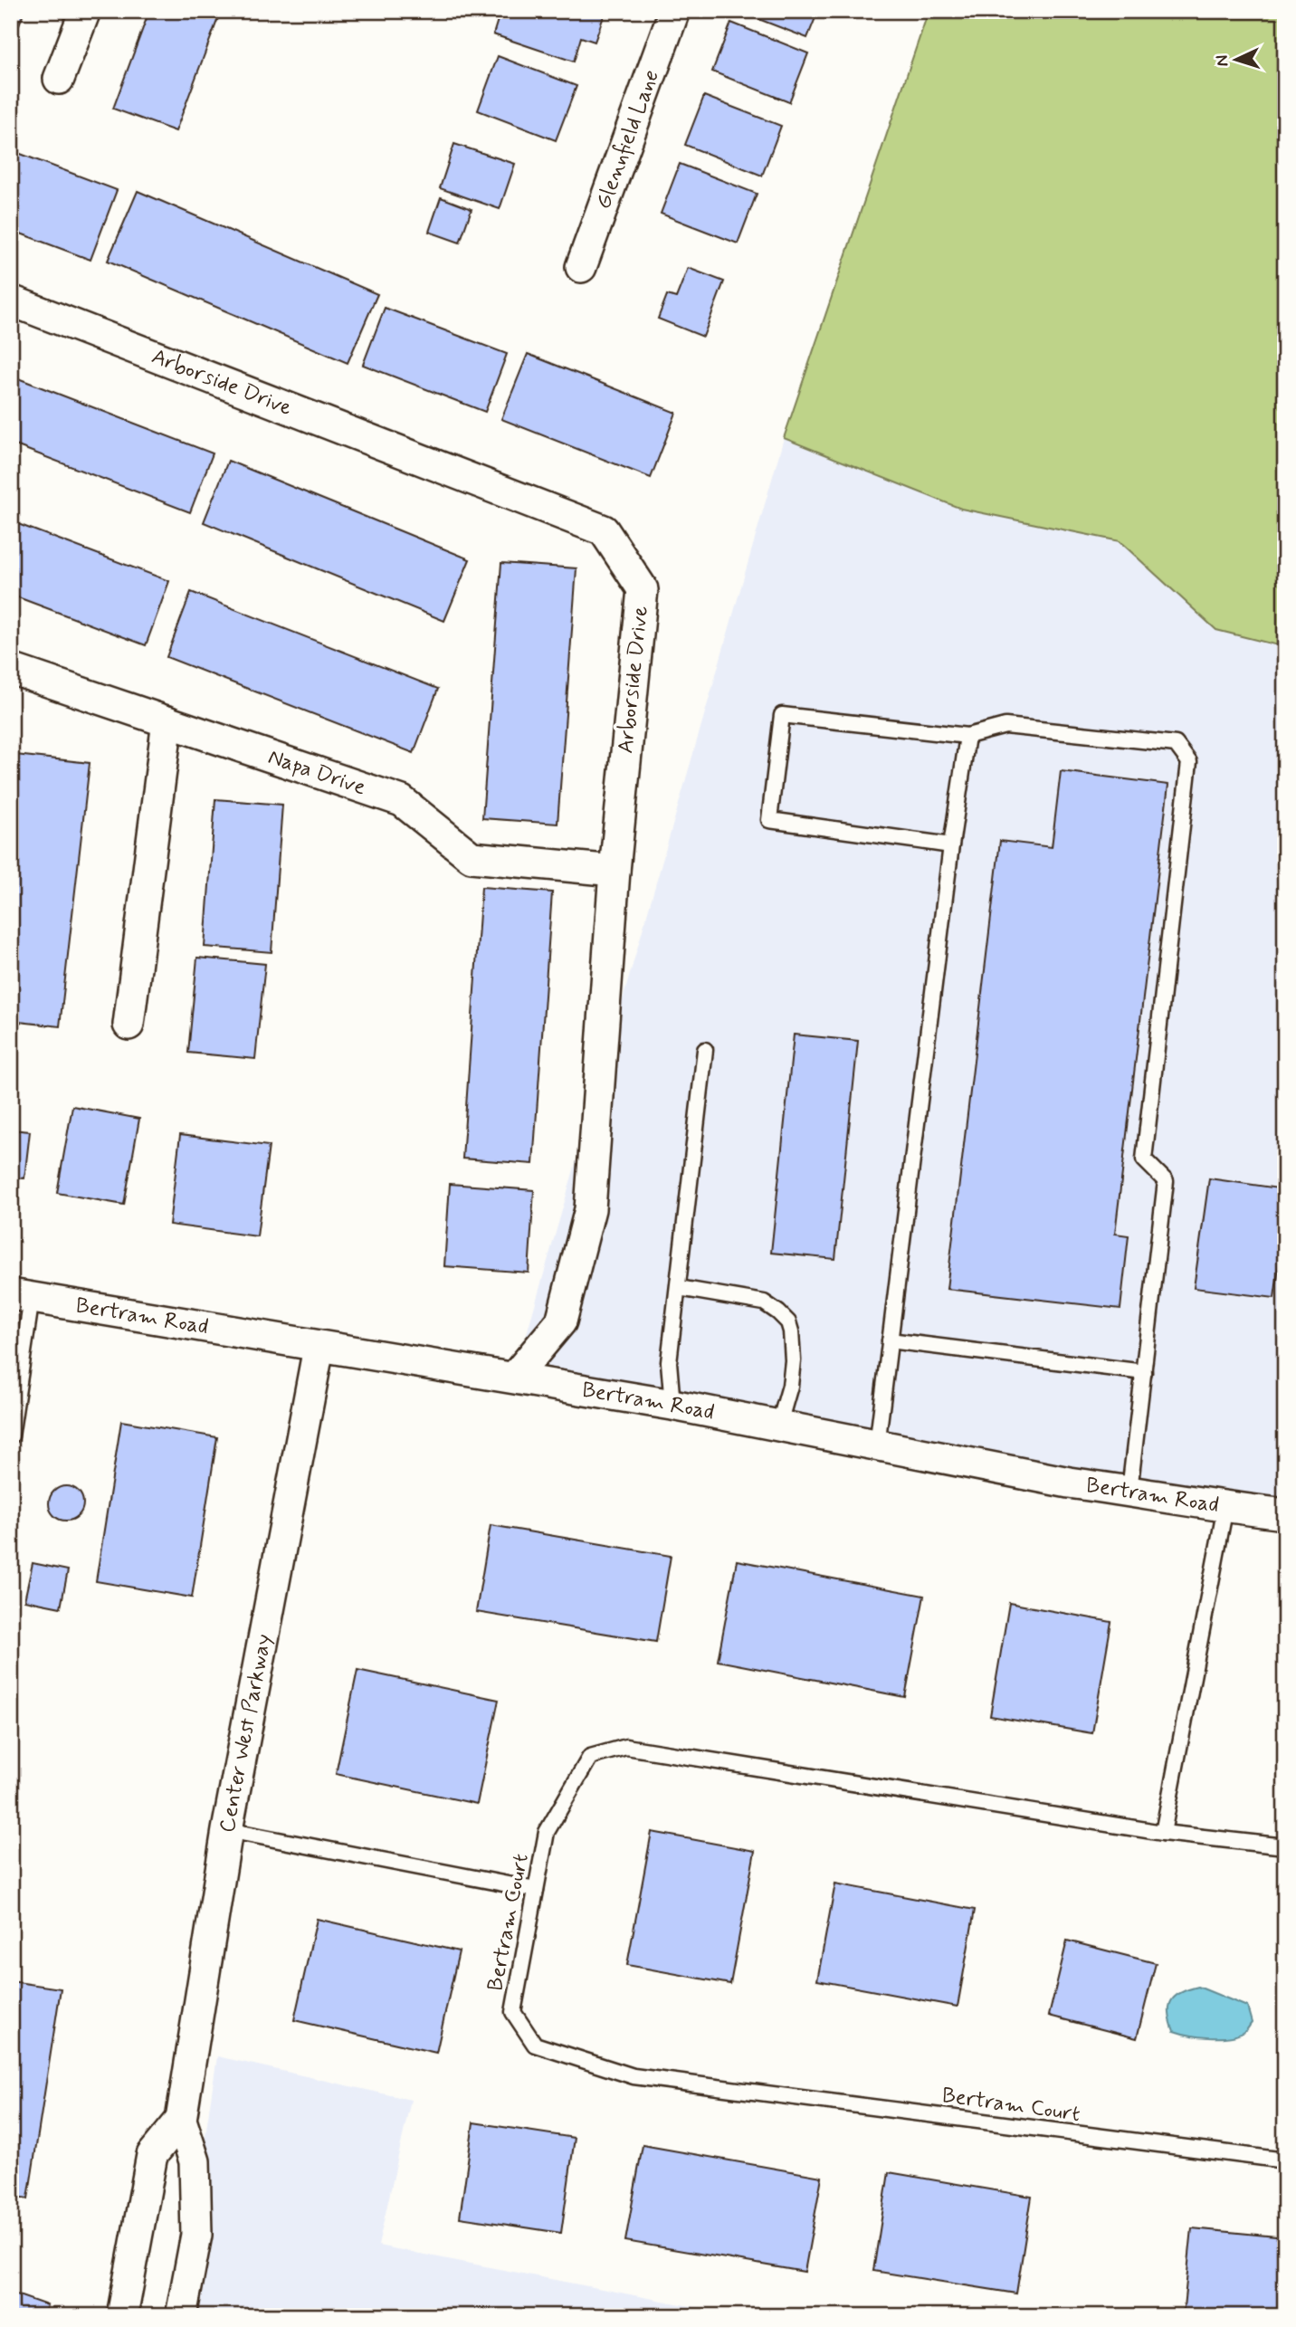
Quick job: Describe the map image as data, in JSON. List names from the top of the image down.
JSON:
{
  "streets": {
    "street": [
      "Glennfield Lane",
      "Arborside Drive",
      "Napa Drive",
      "Bertram Road",
      "Center West Parkway"
    ],
    "lane": ["Bertram Court"]
  },
  "crossings": [
    ["Arborside Drive", "Napa Drive"],
    ["Arborside Drive", "Bertram Road"],
    ["Bertram Road", "Center West Parkway"]
  ],
  "north": "left"
}
